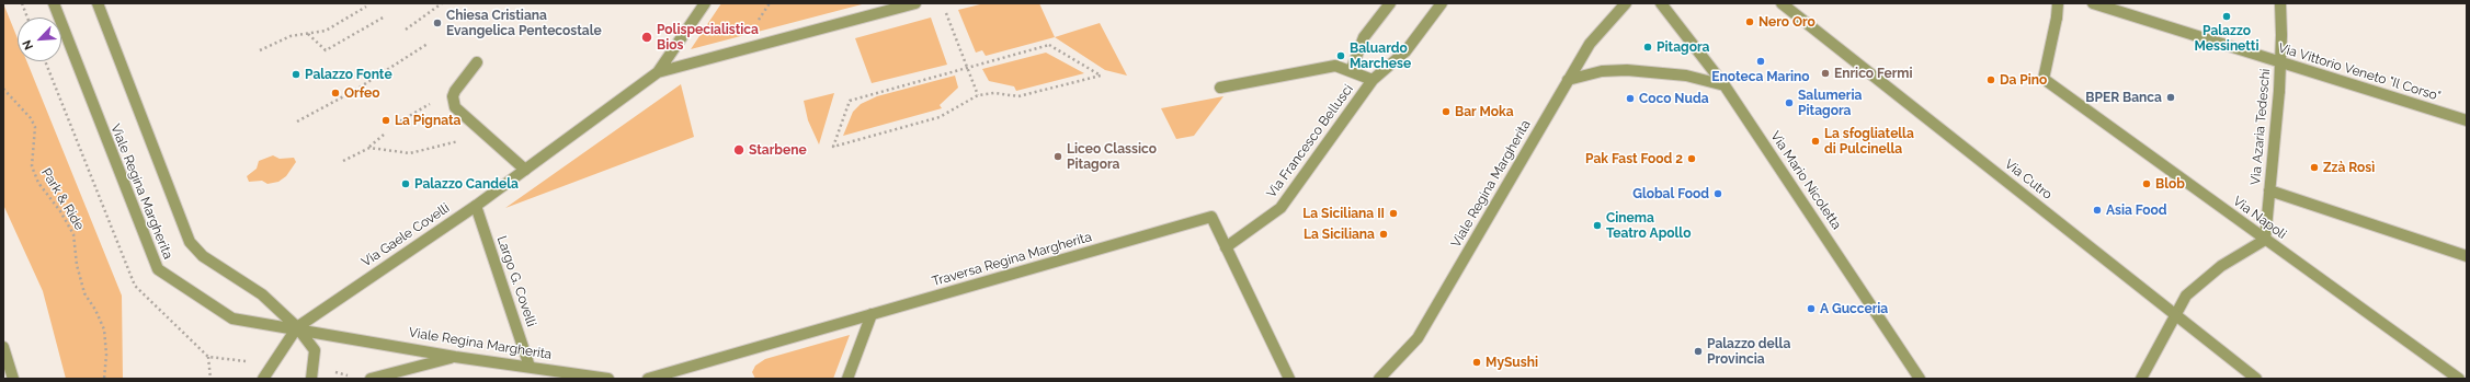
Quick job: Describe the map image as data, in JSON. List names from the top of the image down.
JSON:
{
  "streets": {
    "street": [
      "Via Vittorio Veneto \"Il Corso\"",
      "Via Azaria Tedeschi",
      "Via Francesco Bellusci",
      "Via Cutro",
      "Via Mario Nicoletta",
      "Viale Regina Margherita",
      "Via Napoli",
      "Via Gaele Covelli",
      "Traversa Regina Margherita",
      "Largo G. Covelli"
    ],
    "path": ["Park & Ride"]
  },
  "crossings": [
    ["Via Vittorio Veneto \"Il Corso\"", "Via Azaria Tedeschi"],
    ["Via Azaria Tedeschi", "Via Napoli"],
    ["Via Francesco Bellusci", "Traversa Regina Margherita"],
    ["Viale Regina Margherita", "Via Gaele Covelli"],
    ["Viale Regina Margherita", "Largo G. Covelli"],
    ["Via Gaele Covelli", "Largo G. Covelli"]
  ],
  "places": [
    "Palazzo Messinetti",
    "Nero Oro",
    "Chiesa Cristiana Evangelica Pentecostale",
    "Polispecialistica Bios",
    "Pitagora",
    "Baluardo Marchese",
    "Enoteca Marino",
    "Enrico Fermi",
    "Palazzo Fonte",
    "Da Pino",
    "Orfeo",
    "BPER Banca",
    "Coco Nuda",
    "Salumeria Pitagora",
    "Bar Moka",
    "La Pignata",
    "La sfogliatella di Pulcinella",
    "Starbene",
    "Liceo Classico Pitagora",
    "Pak Fast Food 2",
    "Zzà Rosì",
    "Palazzo Candela",
    "Blob",
    "Global Food",
    "Asia Food",
    "La Siciliana II",
    "Cinema Teatro Apollo",
    "La Siciliana",
    "A Gucceria",
    "Palazzo della Provincia",
    "MySushi"
  ],
  "north": "bottom left"
}
